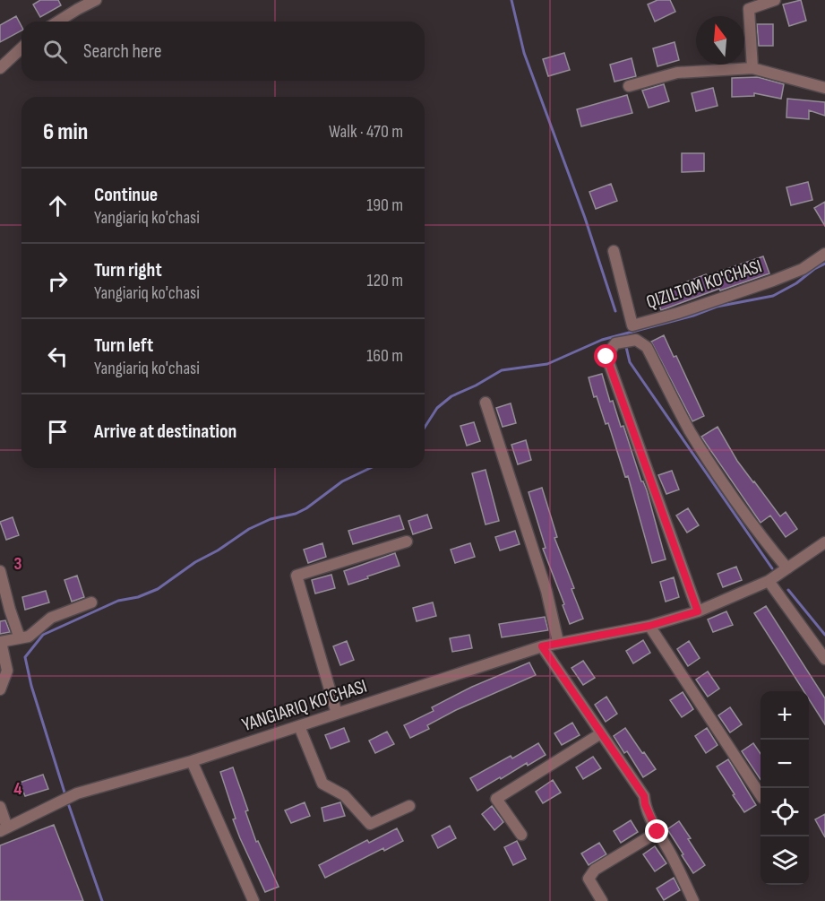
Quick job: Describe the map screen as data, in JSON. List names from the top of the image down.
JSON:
{
  "streets": {
    "street": ["QIZILTOM KO'CHASI", "YANGIARIQ KO'CHASI"]
  },
  "north": "top",
  "page": {
    "search": "Search here",
    "heading": ["6 min", "Walk · 470 m"],
    "list": [
      ["Continue", "Yangiariq ko'chasi", "190 m"],
      ["Turn right", "Yangiariq ko'chasi", "120 m"],
      ["Turn left", "Yangiariq ko'chasi", "160 m"],
      "Arrive at destination"
    ],
    "map_buttons": ["+", "−"]
  },
  "grid": {
    "rows": ["3", "4"]
  }
}
